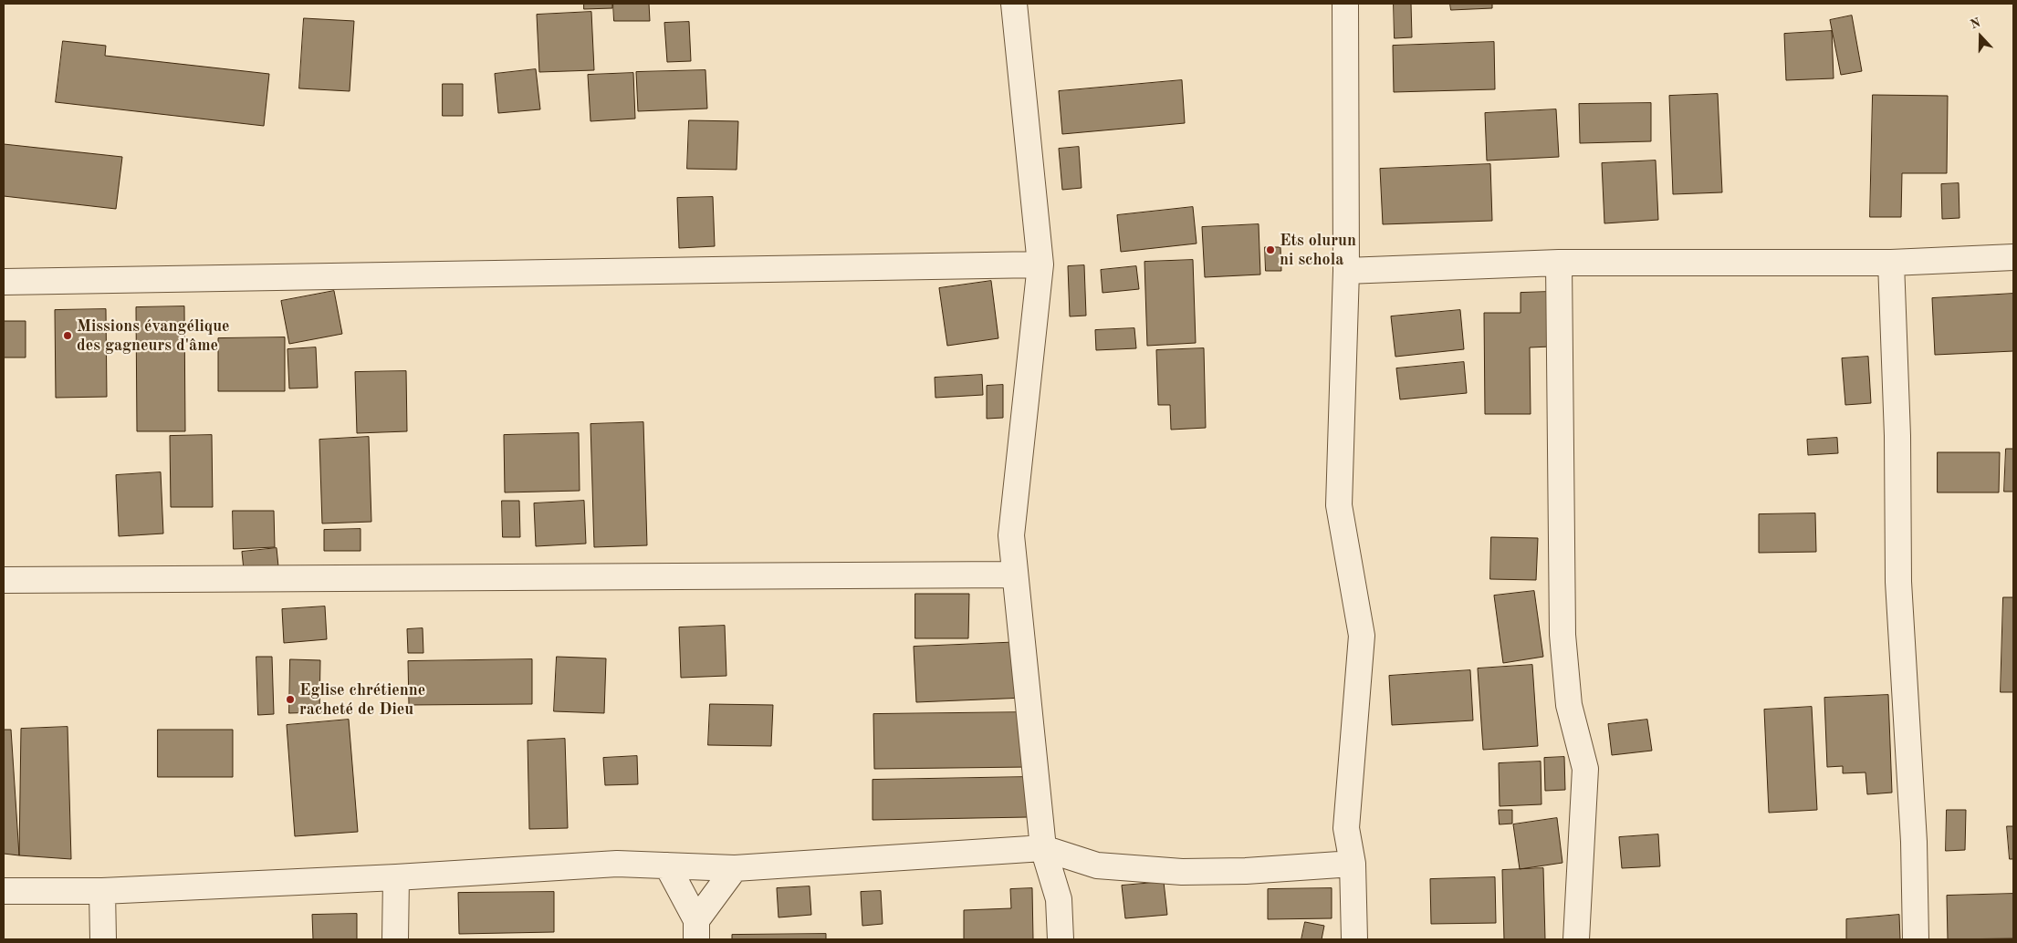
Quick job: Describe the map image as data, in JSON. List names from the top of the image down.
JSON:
{
  "places": ["Ets olurun ni schola", "Missions évangélique des gagneurs d'âme", "Eglise chrétienne racheté de Dieu"],
  "north": "top"
}
